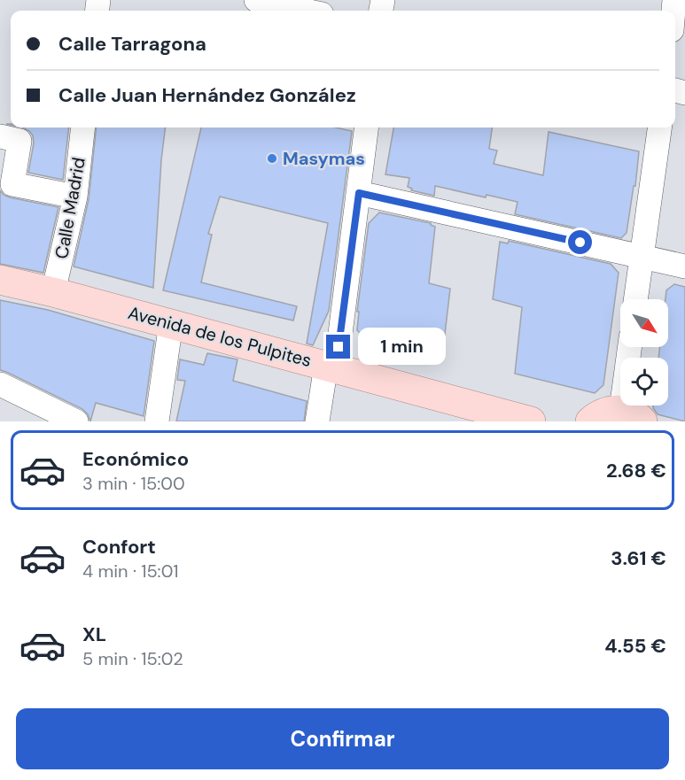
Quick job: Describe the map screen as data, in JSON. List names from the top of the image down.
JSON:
{
  "streets": {
    "main road": ["Avenida de los Pulpites"],
    "street": ["Calle Madrid"]
  },
  "crossings": [
    ["Calle Madrid", "Avenida de los Pulpites"]
  ],
  "places": ["Masymas"],
  "north": "bottom right",
  "page": {
    "banner": ["Calle Tarragona", "Calle Juan Hernández González"],
    "bubble": "1 min",
    "list": [
      {
        "name": "Económico",
        "note": "3 min · 15:00",
        "value": "2.68 €"
      },
      {
        "name": "Confort",
        "note": "4 min · 15:01",
        "value": "3.61 €"
      },
      {
        "name": "XL",
        "note": "5 min · 15:02",
        "value": "4.55 €"
      }
    ],
    "buttons": "Confirmar"
  }
}
